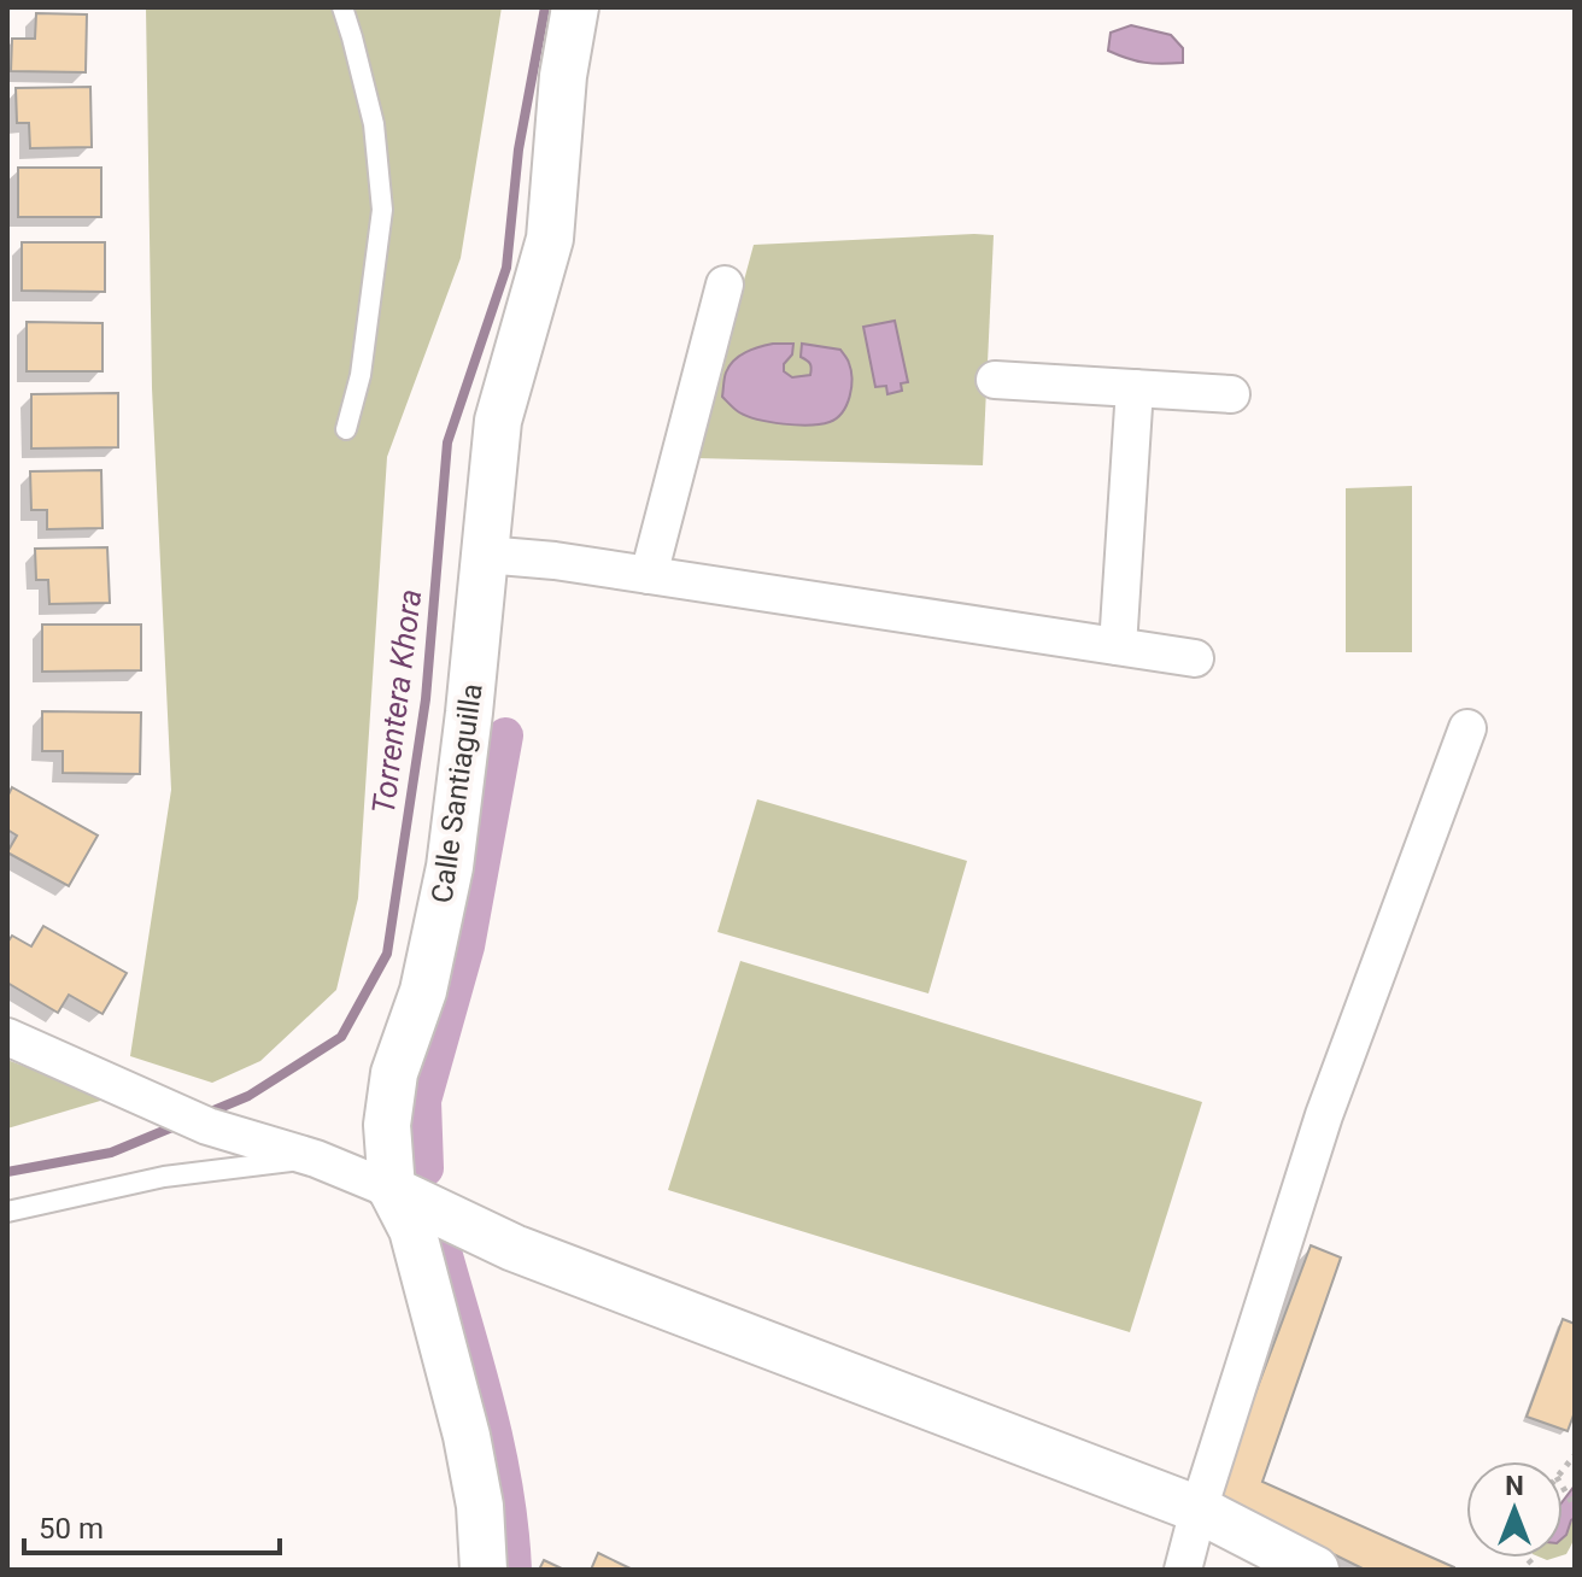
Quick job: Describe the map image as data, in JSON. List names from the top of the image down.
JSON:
{
  "streets": {
    "street": ["Calle Santiaguilla"]
  },
  "water": ["Torrentera Khora"],
  "scale_bar": "50 m",
  "north": "top"
}
